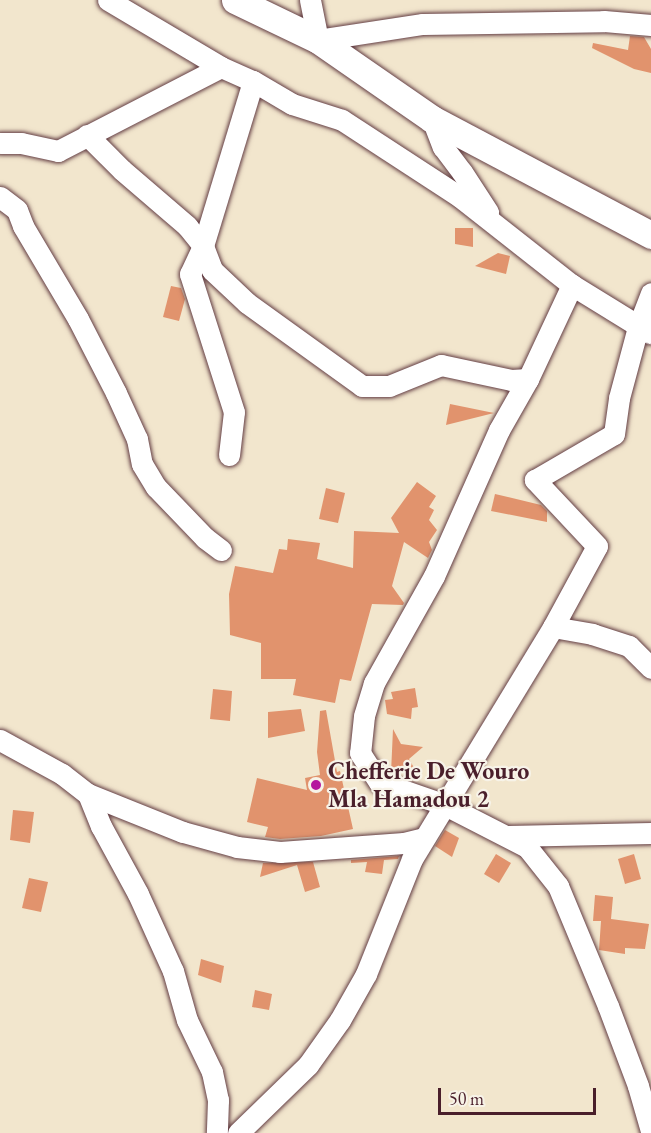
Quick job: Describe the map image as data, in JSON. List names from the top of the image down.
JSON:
{
  "places": ["Chefferie De Wouro Mla Hamadou 2"],
  "scale_bar": "50 m"
}
